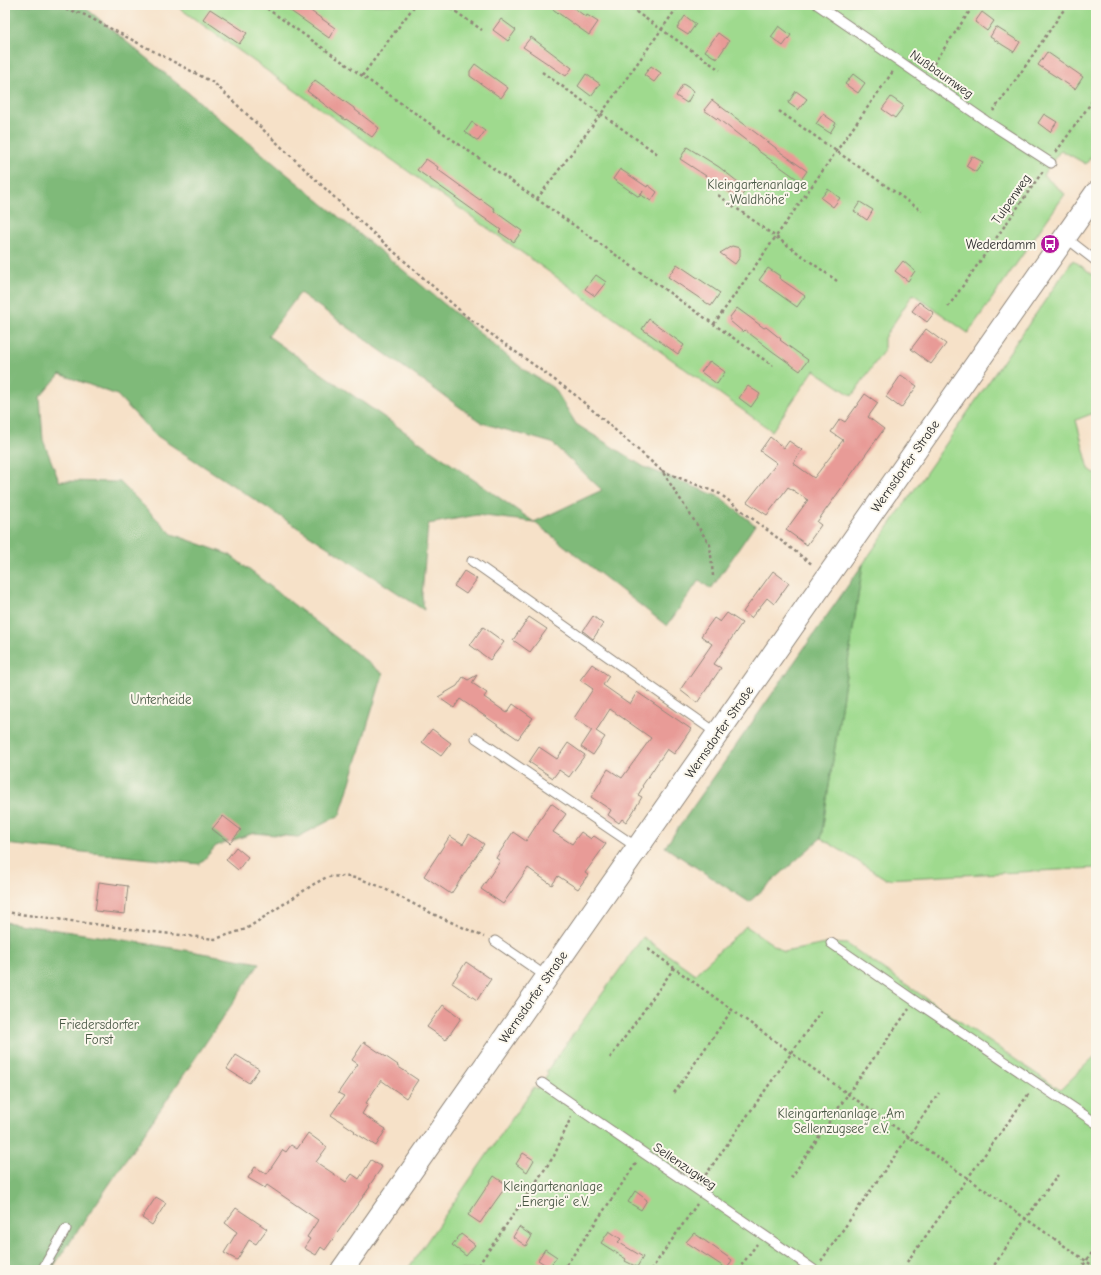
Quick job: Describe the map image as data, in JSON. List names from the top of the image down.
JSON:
{
  "streets": {
    "main road": ["Wernsdorfer Straße"],
    "lane": ["Nußbaumweg", "Sellenzugweg"],
    "path": ["Tulpenweg"]
  },
  "crossings": [
    ["Nußbaumweg", "Tulpenweg"]
  ],
  "parks": [
    "Kleingartenanlage „Waldhöhe“",
    "Unterheide",
    "Friedersdorfer Forst",
    "Kleingartenanlage „Am Sellenzugsee“ e.V.",
    "Kleingartenanlage „Energie“ e.V."
  ],
  "places": {
    "bus stop": ["Wederdamm"]
  }
}
